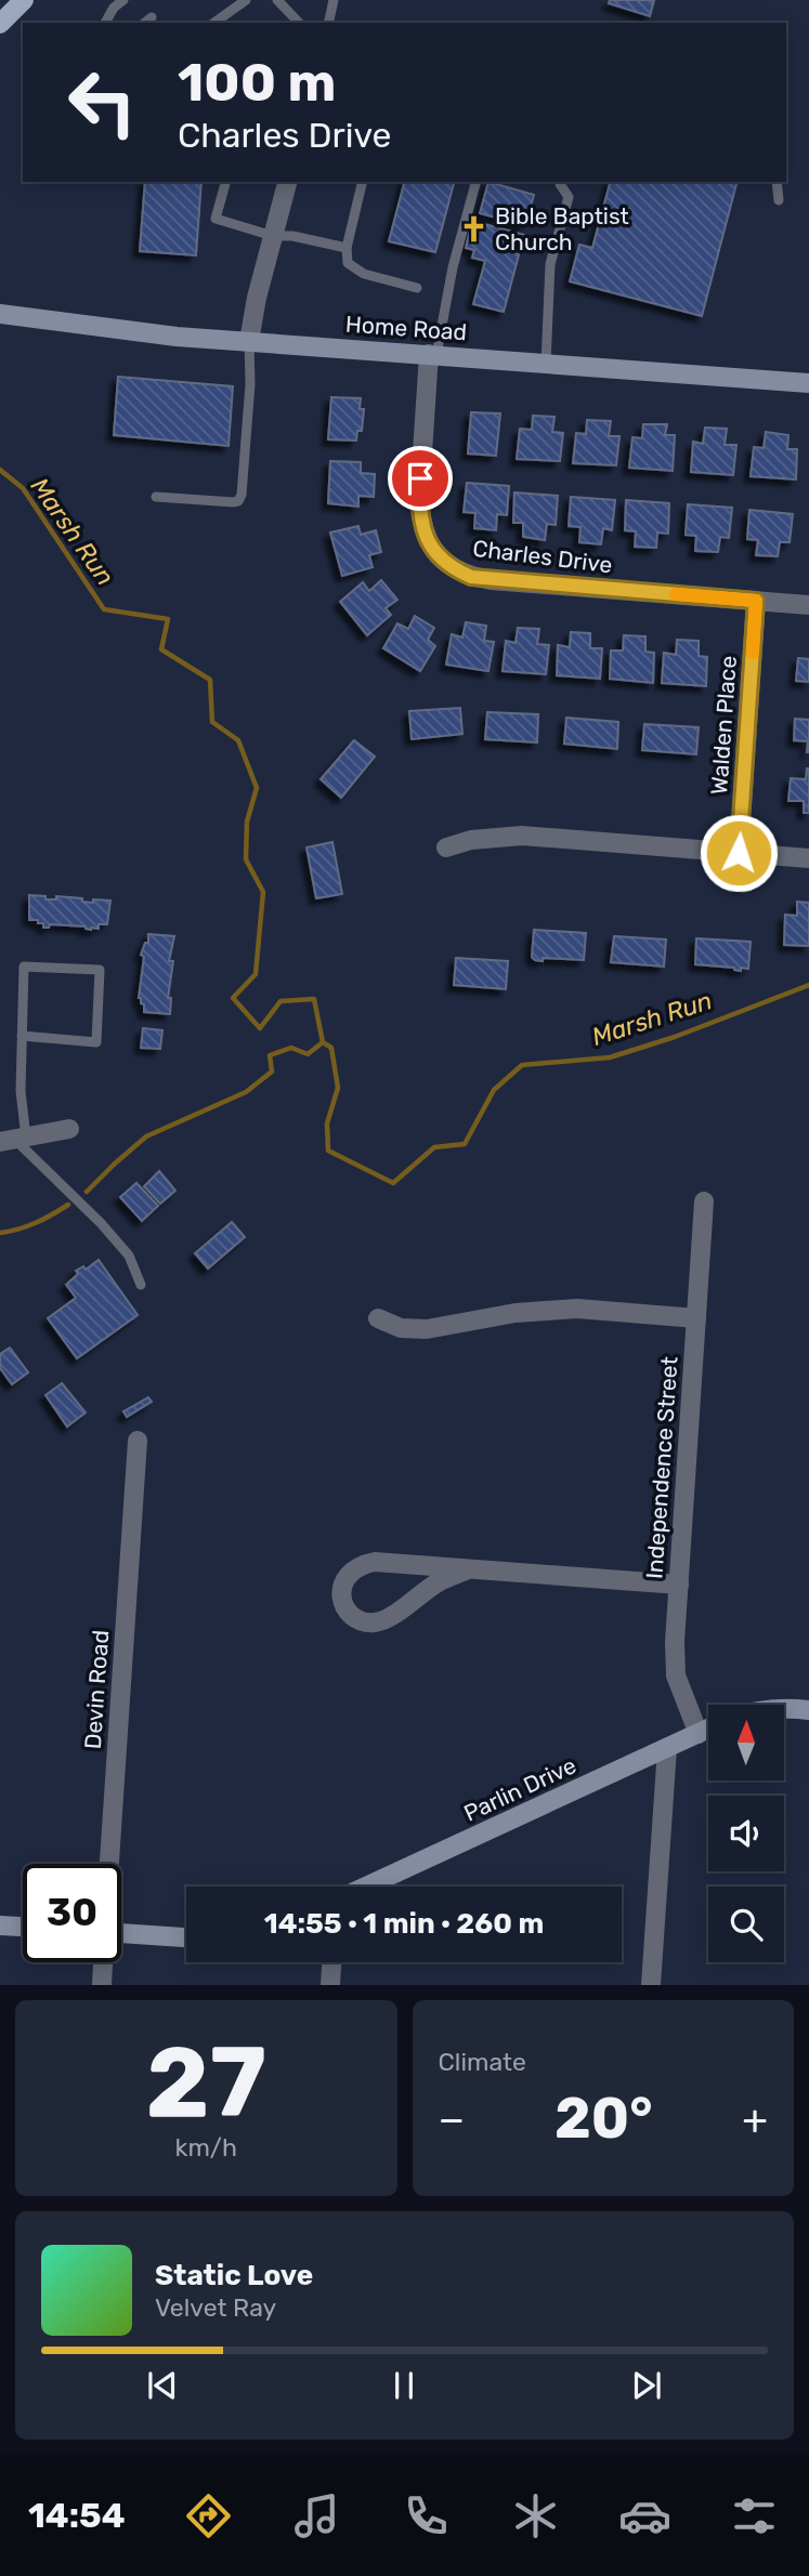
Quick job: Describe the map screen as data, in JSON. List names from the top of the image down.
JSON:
{
  "streets": {
    "street": [
      "Home Road",
      "Charles Drive",
      "Walden Place",
      "Independence Street",
      "Devin Road",
      "Parlin Drive"
    ]
  },
  "crossings": [
    ["Home Road", "Charles Drive"],
    ["Charles Drive", "Walden Place"],
    ["Independence Street", "Parlin Drive"]
  ],
  "water": ["Marsh Run"],
  "places": {
    "church": ["Bible Baptist Church"]
  },
  "north": "top",
  "page": {
    "turn": ["100 m", "Charles Drive"],
    "limit": "30",
    "trip": "14:55 · 1 min · 260 m",
    "tile": [
      ["27", "km/h"],
      "Climate"
    ],
    "heat": ["−", "20°", "+"],
    "song": ["Static Love", "Velvet Ray"],
    "tabs": "14:54"
  }
}
